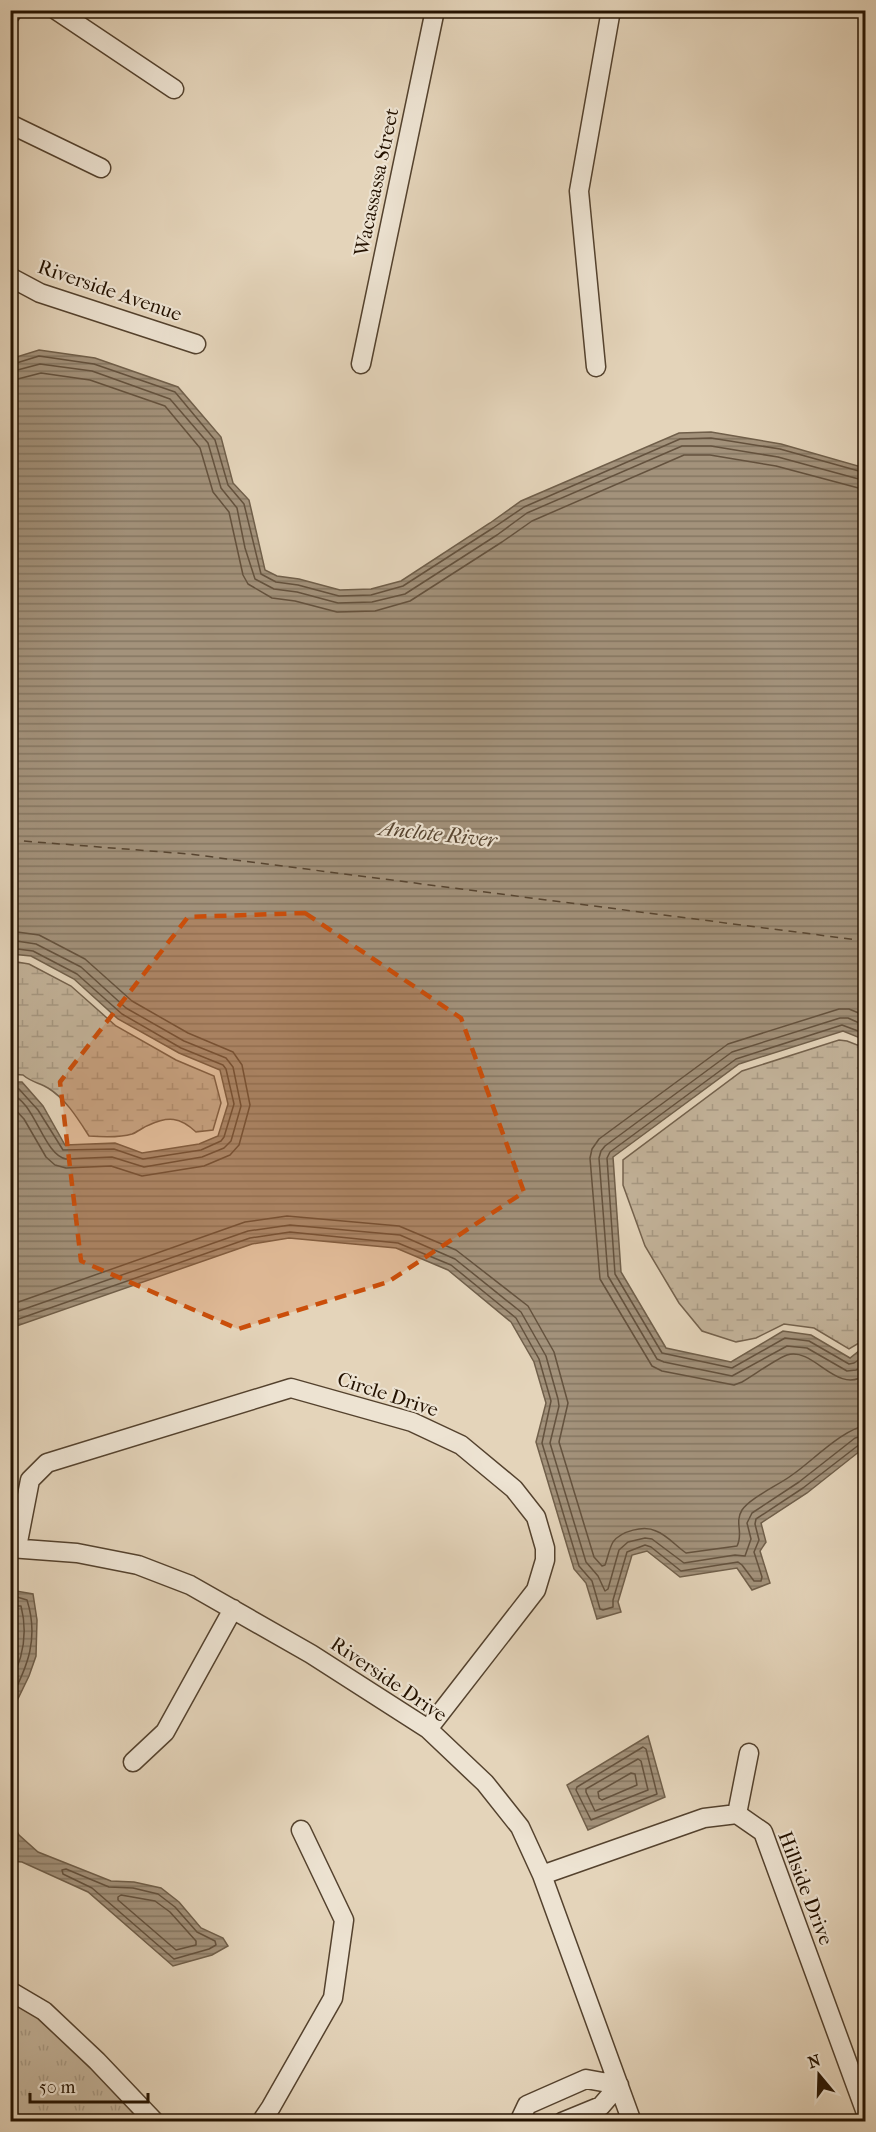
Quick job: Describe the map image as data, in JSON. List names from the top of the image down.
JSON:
{
  "streets": {
    "street": [
      "Wacassassa Street",
      "Riverside Avenue",
      "Circle Drive",
      "Riverside Drive",
      "Hillside Drive"
    ]
  },
  "crossings": [
    ["Circle Drive", "Riverside Drive"]
  ],
  "water": ["Anclote River"],
  "scale_bar": "50 m",
  "north": "top"
}
